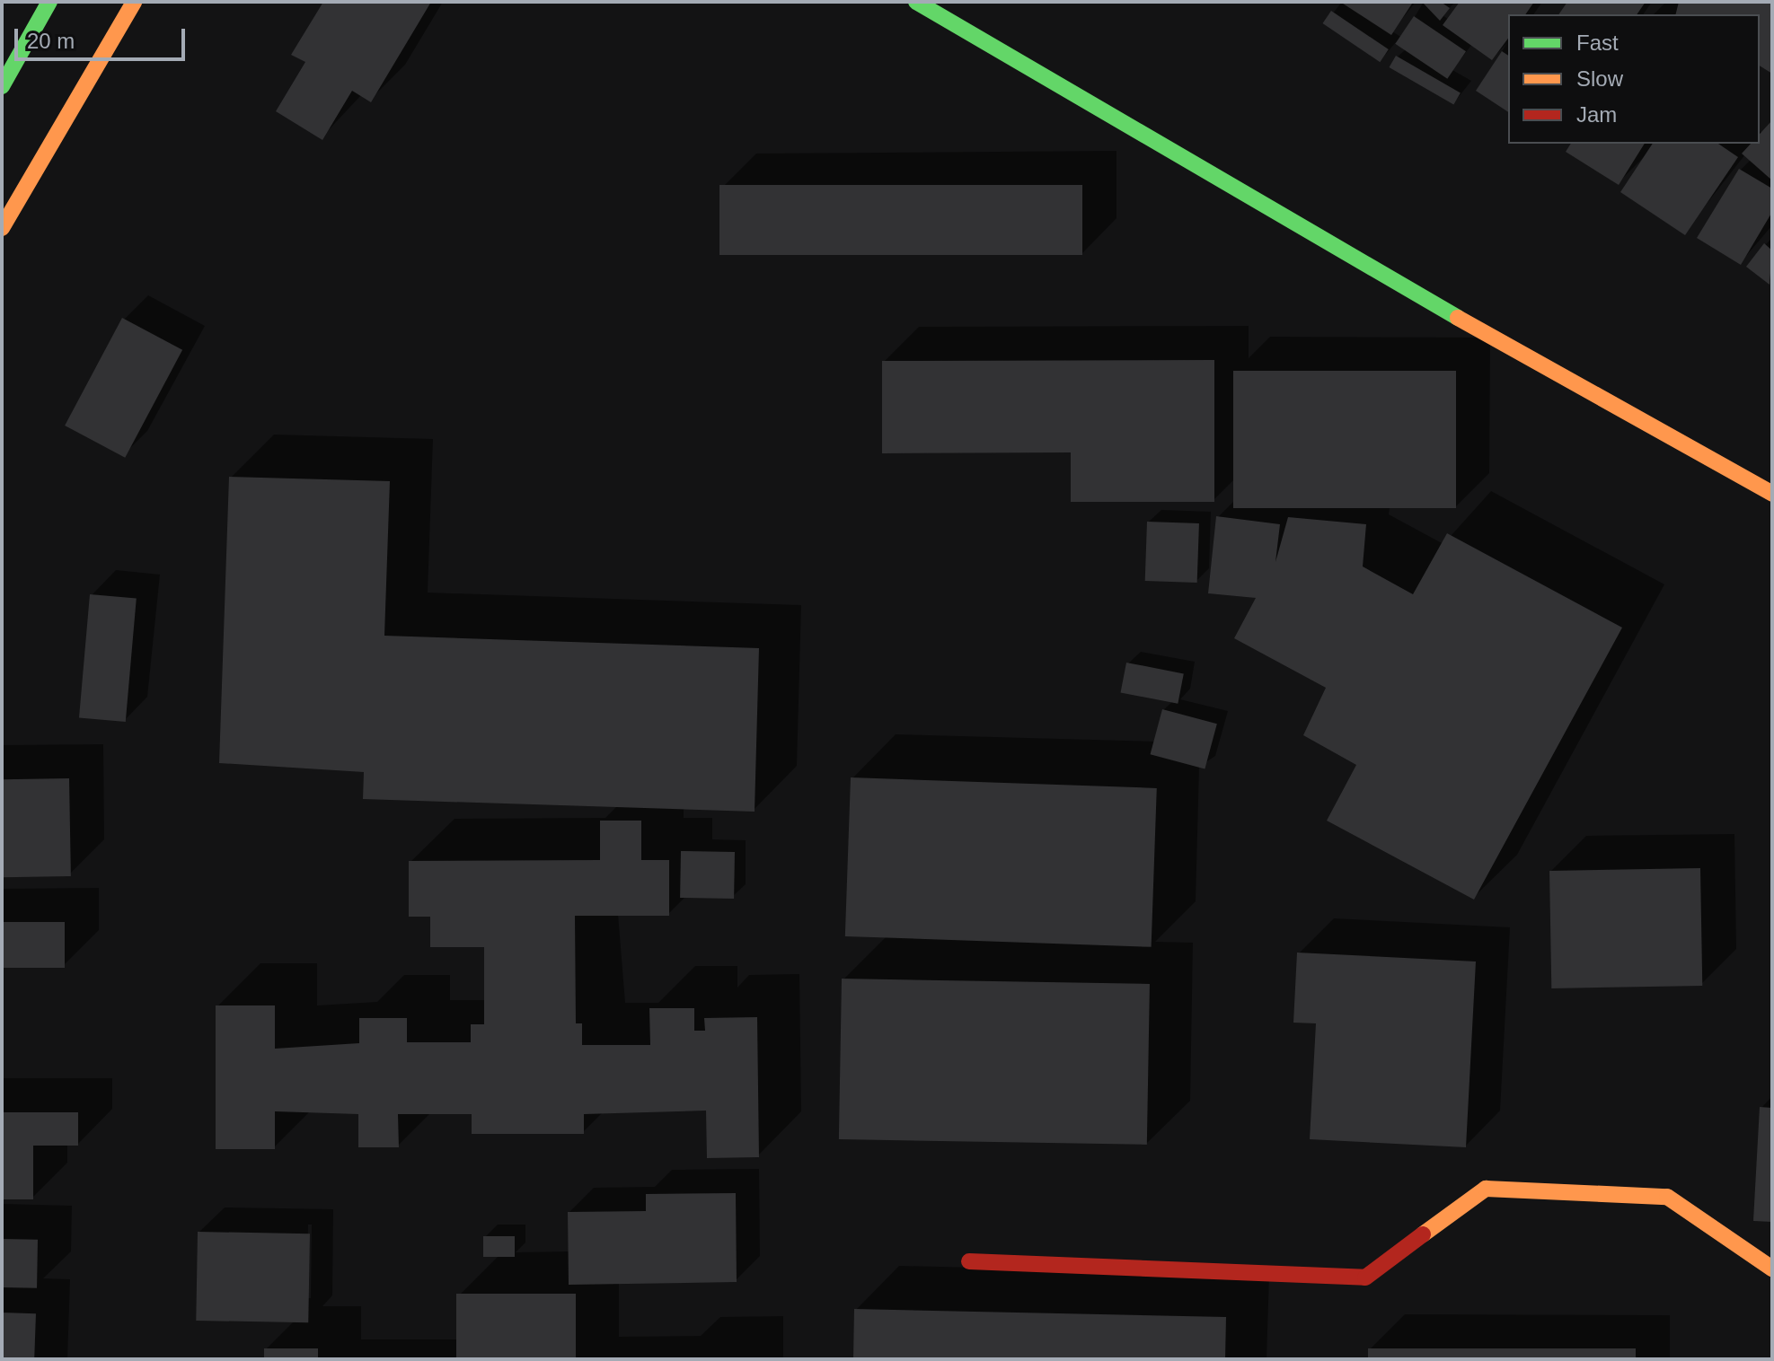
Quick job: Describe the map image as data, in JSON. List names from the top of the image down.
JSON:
{
  "legend": ["Fast", "Slow", "Jam"],
  "scale_bar": "20 m"
}
